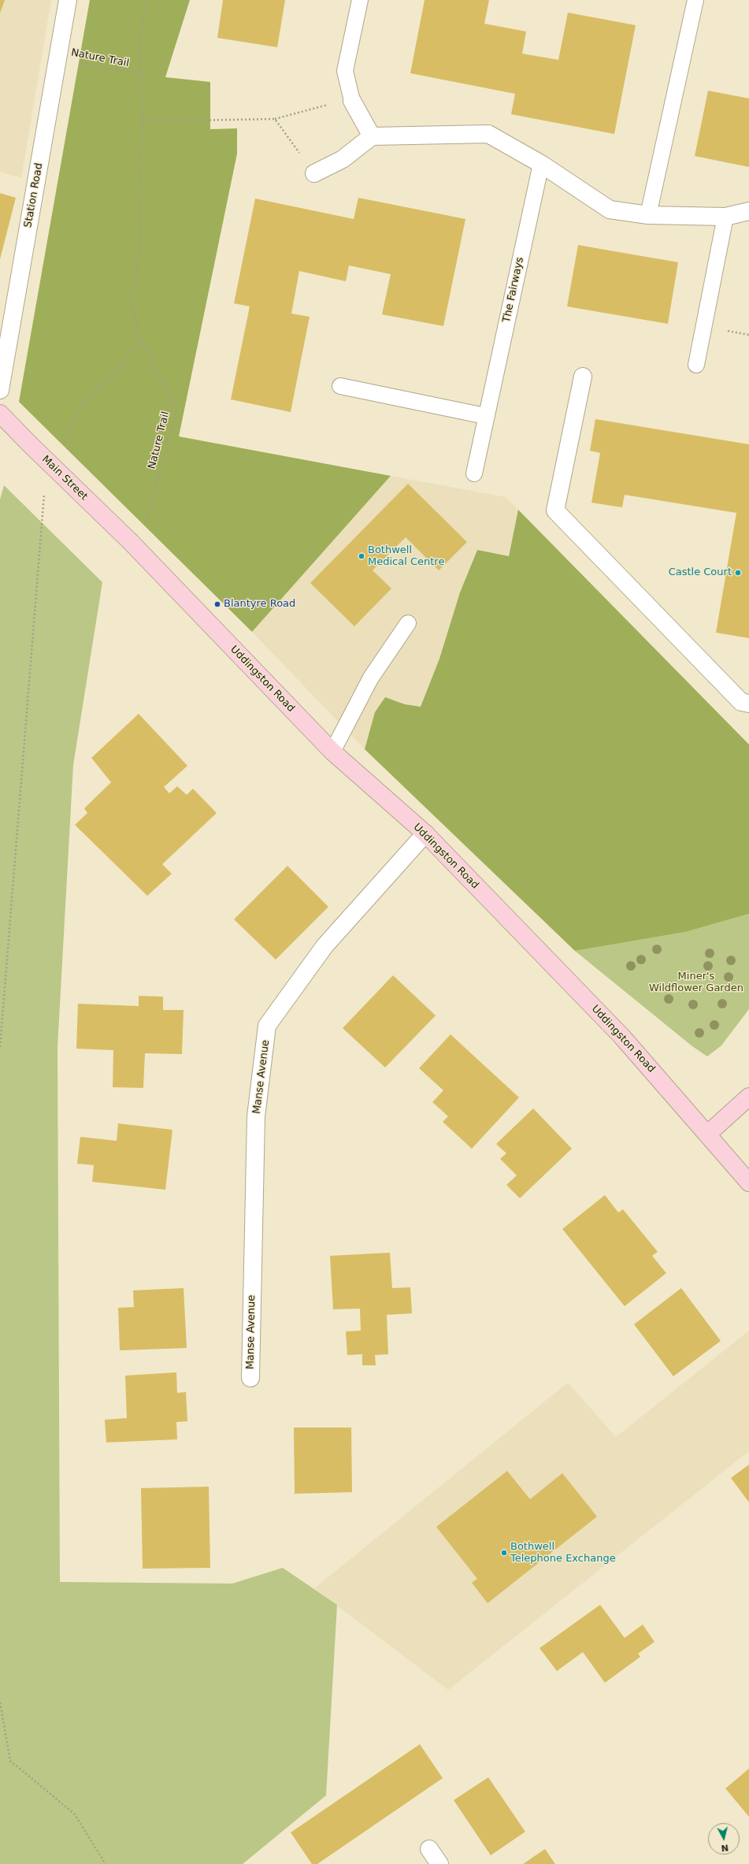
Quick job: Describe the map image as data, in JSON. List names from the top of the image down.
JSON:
{
  "streets": {
    "main road": ["Main Street", "Uddingston Road"],
    "street": ["Station Road", "Manse Avenue"],
    "lane": ["The Fairways"],
    "path": ["Nature Trail"]
  },
  "crossings": [
    ["Nature Trail", "Station Road"],
    ["Nature Trail", "Main Street"],
    ["Nature Trail", "Uddingston Road"],
    ["Main Street", "Uddingston Road"],
    ["Uddingston Road", "Manse Avenue"]
  ],
  "parks": ["Miner's Wildflower Garden"],
  "places": [
    "Bothwell Medical Centre",
    "Castle Court",
    "Blantyre Road",
    "Bothwell Telephone Exchange"
  ],
  "north": "bottom"
}
